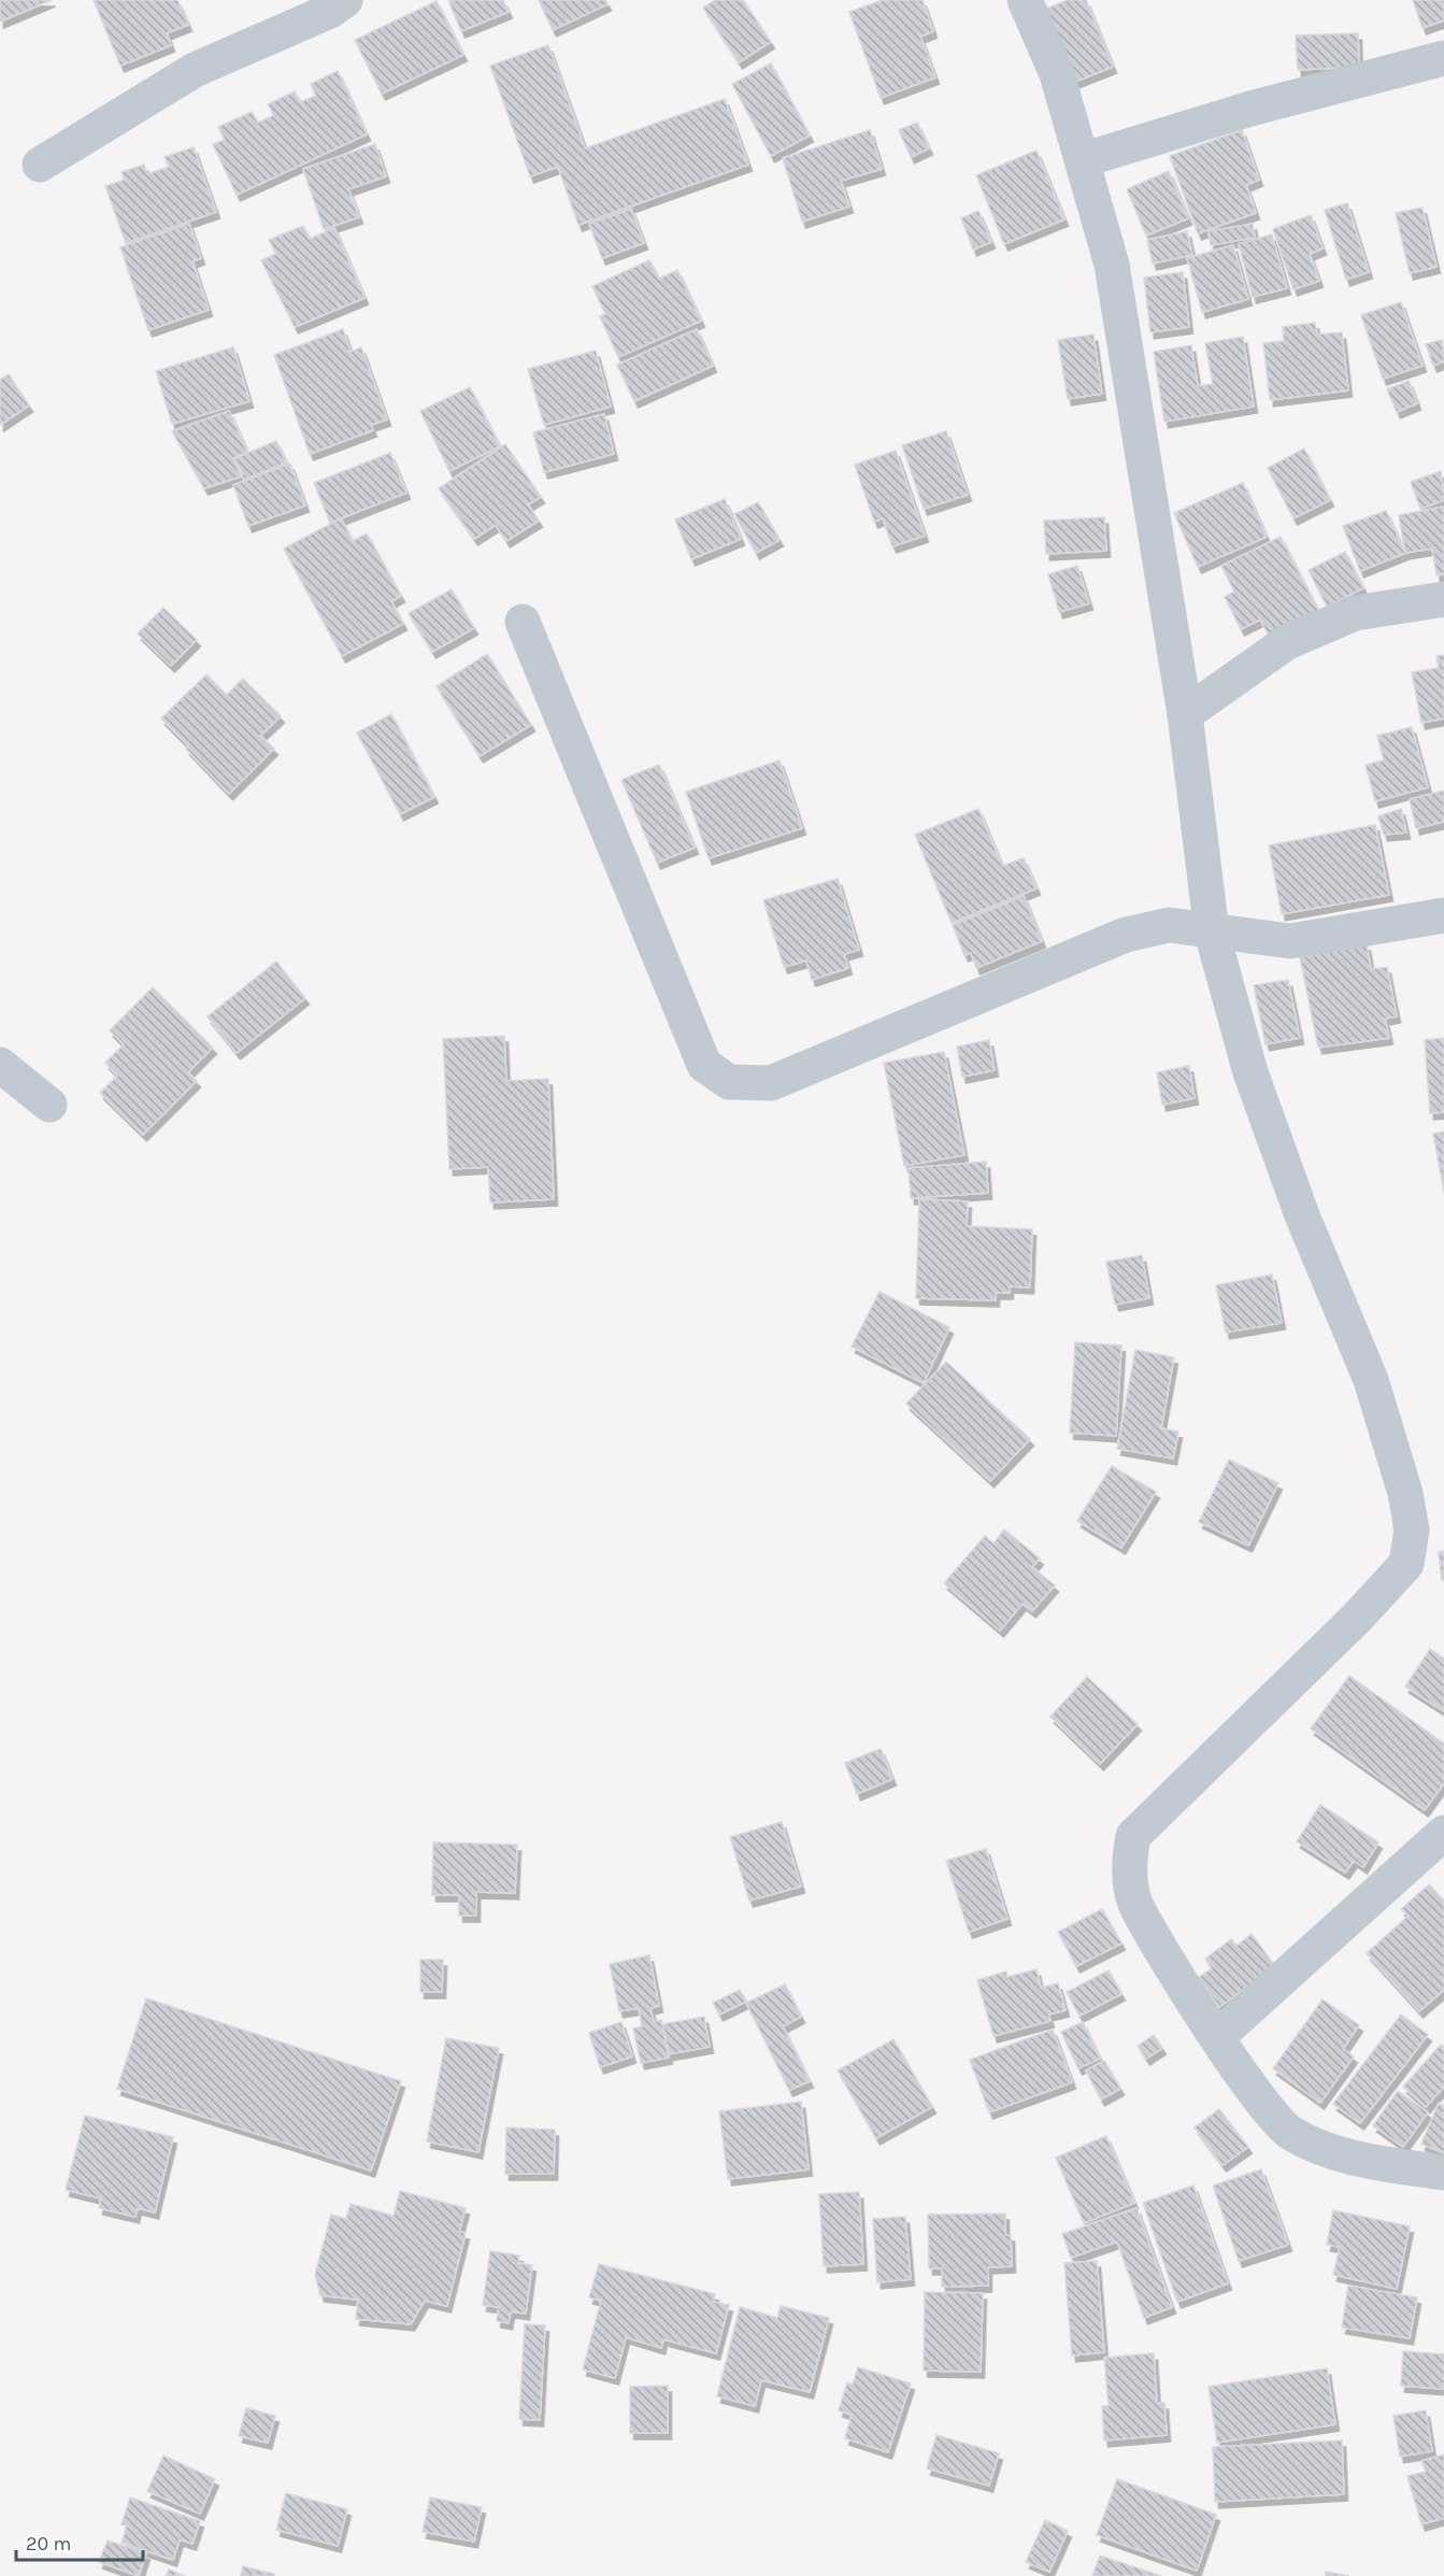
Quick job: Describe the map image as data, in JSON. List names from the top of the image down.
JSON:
{
  "scale_bar": "20 m"
}
